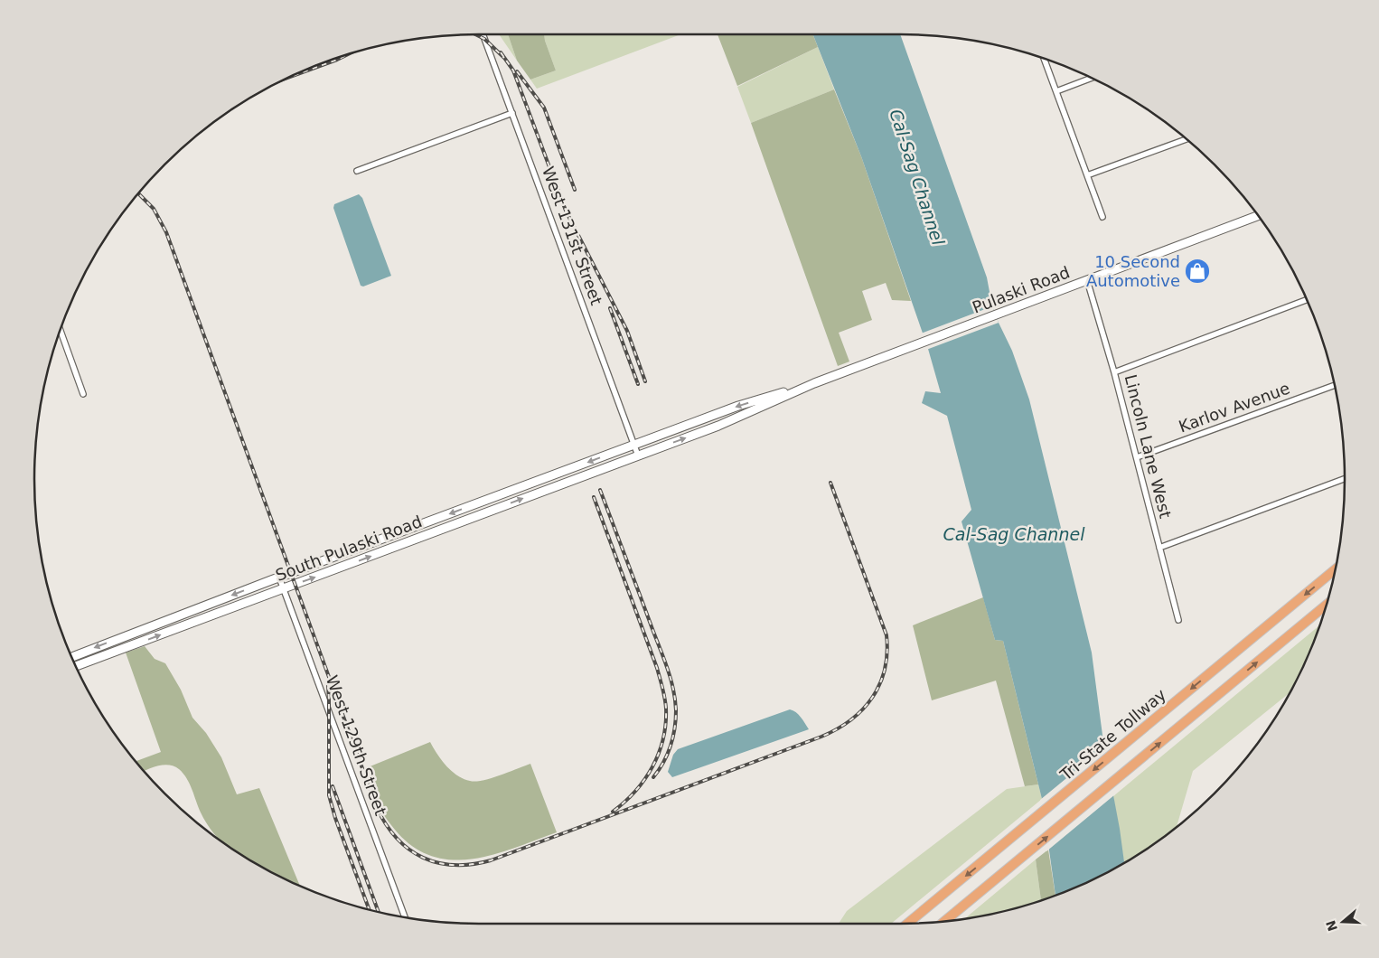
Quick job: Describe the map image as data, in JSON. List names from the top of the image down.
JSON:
{
  "streets": {
    "highway": ["Tri-State Tollway"],
    "main road": ["Pulaski Road", "South Pulaski Road"],
    "street": [
      "West 131st Street",
      "Karlov Avenue",
      "Lincoln Lane West",
      "West 129th Street"
    ]
  },
  "crossings": [
    ["West 131st Street", "Pulaski Road"],
    ["West 131st Street", "South Pulaski Road"],
    ["Pulaski Road", "Lincoln Lane West"],
    ["Pulaski Road", "South Pulaski Road"],
    ["Karlov Avenue", "Lincoln Lane West"],
    ["South Pulaski Road", "West 129th Street"]
  ],
  "water": ["Cal-Sag Channel"],
  "places": {
    "shop": ["10 Second Automotive"]
  },
  "north": "left"
}
